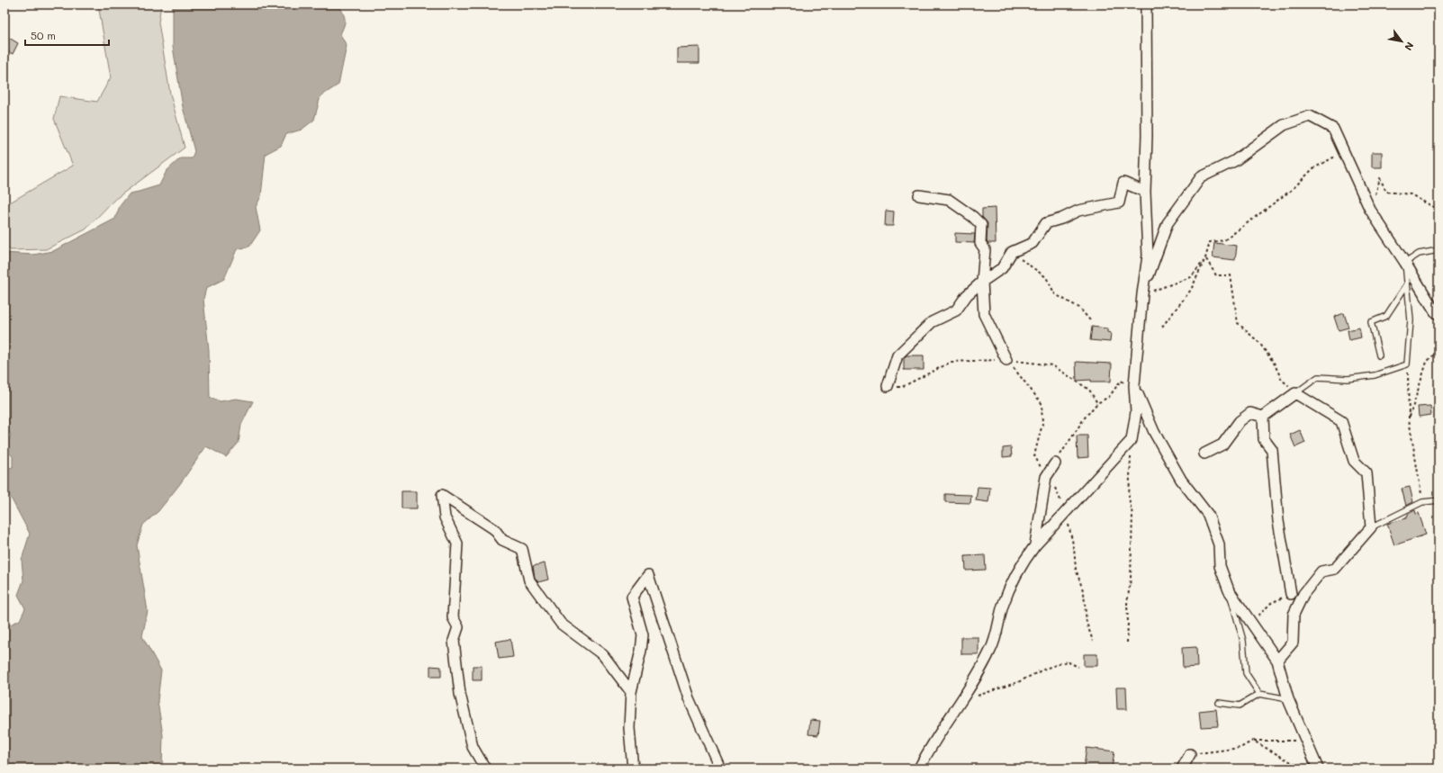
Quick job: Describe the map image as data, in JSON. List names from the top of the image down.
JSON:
{
  "scale_bar": "50 m",
  "north": "bottom right"
}
